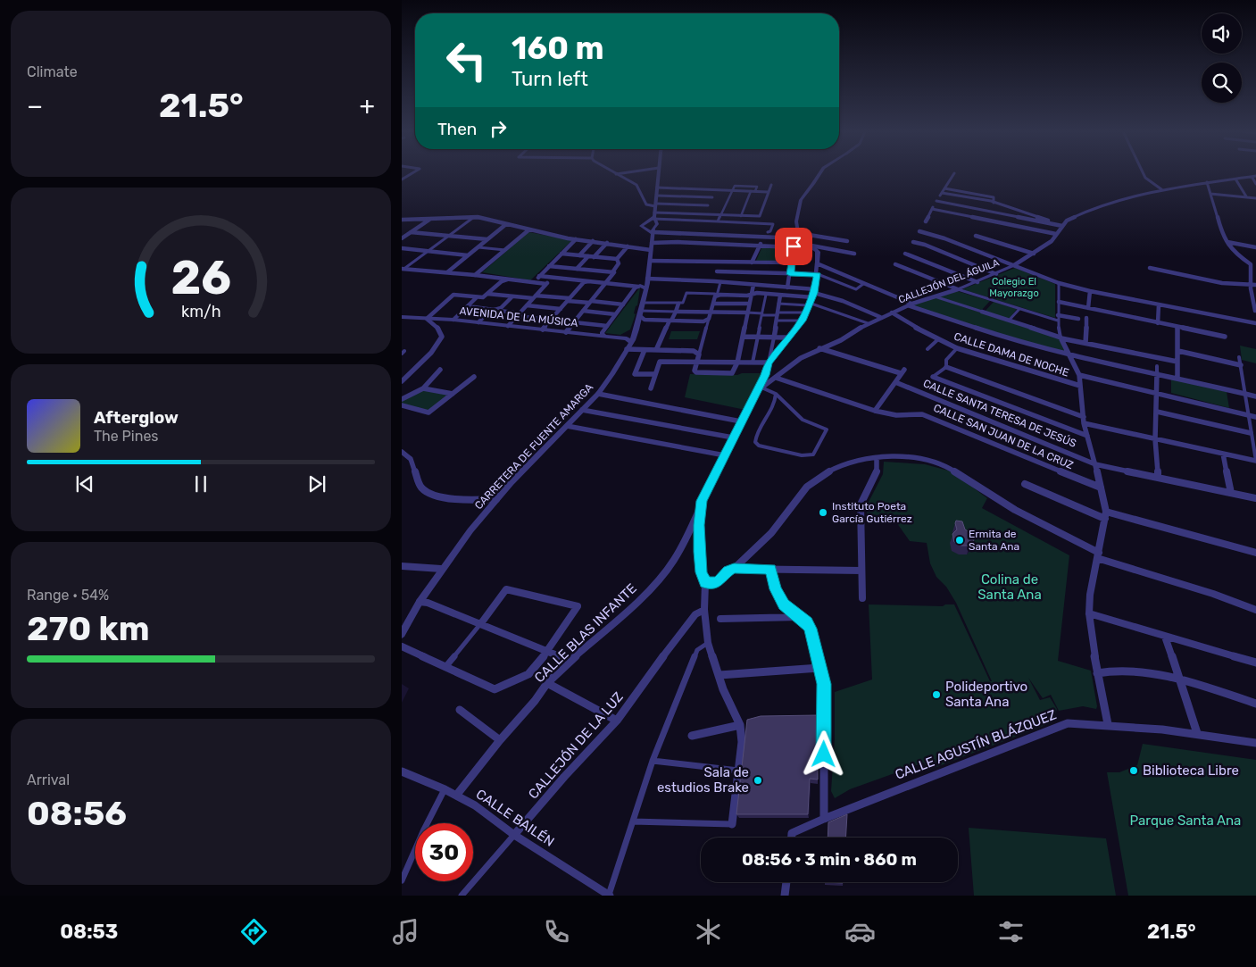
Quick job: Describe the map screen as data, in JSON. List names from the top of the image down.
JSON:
{
  "streets": {
    "street": [
      "CALLEJÓN DEL ÁGUILA",
      "AVENIDA DE LA MÚSICA",
      "CALLE DAMA DE NOCHE",
      "CALLE SANTA TERESA DE JESÚS",
      "CALLE SAN JUAN DE LA CRUZ",
      "CARRETERA DE FUENTE AMARGA",
      "CALLE BLAS INFANTE",
      "CALLE AGUSTÍN BLÁZQUEZ",
      "CALLEJÓN DE LA LUZ",
      "CALLE BAILÉN"
    ]
  },
  "crossings": [
    ["CALLEJÓN DEL ÁGUILA", "CALLE DAMA DE NOCHE"],
    ["CALLEJÓN DEL ÁGUILA", "CALLE SAN JUAN DE LA CRUZ"],
    ["AVENIDA DE LA MÚSICA", "CARRETERA DE FUENTE AMARGA"],
    ["CALLE BLAS INFANTE", "CALLE BAILÉN"],
    ["CALLEJÓN DE LA LUZ", "CALLE BAILÉN"]
  ],
  "parks": ["Colegio El Mayorazgo", "Colina de Santa Ana", "Parque Santa Ana"],
  "places": [
    "Instituto Poeta García Gutiérrez",
    "Ermita de Santa Ana",
    "Polideportivo Santa Ana",
    "Biblioteca Libre",
    "Sala de estudios Brake"
  ],
  "page": {
    "tile": [
      "Climate",
      ["Range · 54%", "270 km"],
      ["Arrival", "08:56"]
    ],
    "turn": ["160 m", "Turn left"],
    "heat": ["−", "21.5°", "+"],
    "then": "Then",
    "song": ["Afterglow", "The Pines"],
    "limit": "30",
    "trip": "08:56 · 3 min · 860 m",
    "tabs": ["08:53", "21.5°"],
    "gauge": ["26", "km/h"]
  }
}
